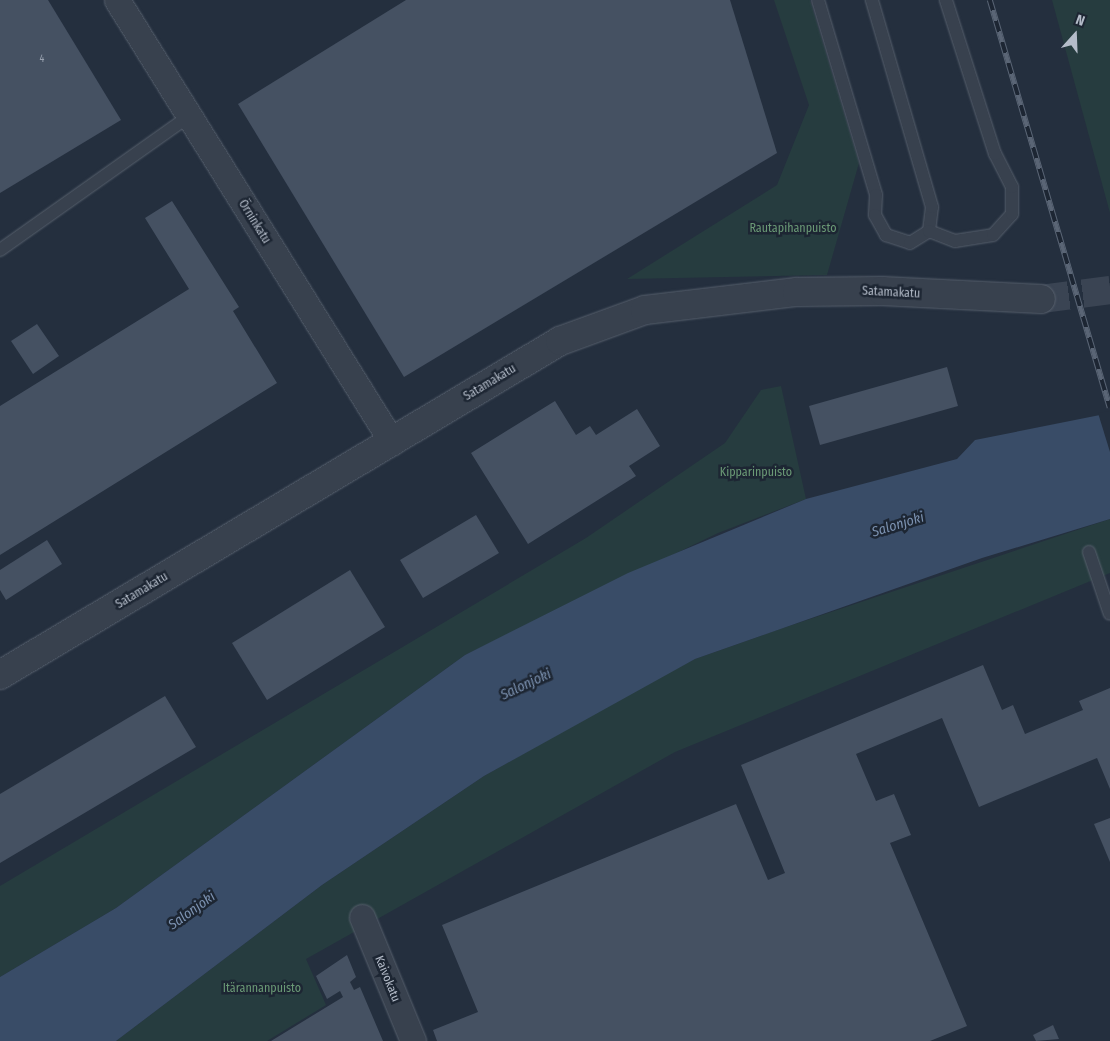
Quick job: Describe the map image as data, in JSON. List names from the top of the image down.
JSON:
{
  "streets": {
    "street": ["Örninkatu", "Satamakatu", "Kaivokatu"]
  },
  "crossings": [
    ["Örninkatu", "Satamakatu"]
  ],
  "water": ["Salonjoki"],
  "parks": ["Rautapihanpuisto", "Kipparinpuisto", "Itärannanpuisto"],
  "house_numbers": ["4"],
  "north": "top"
}
